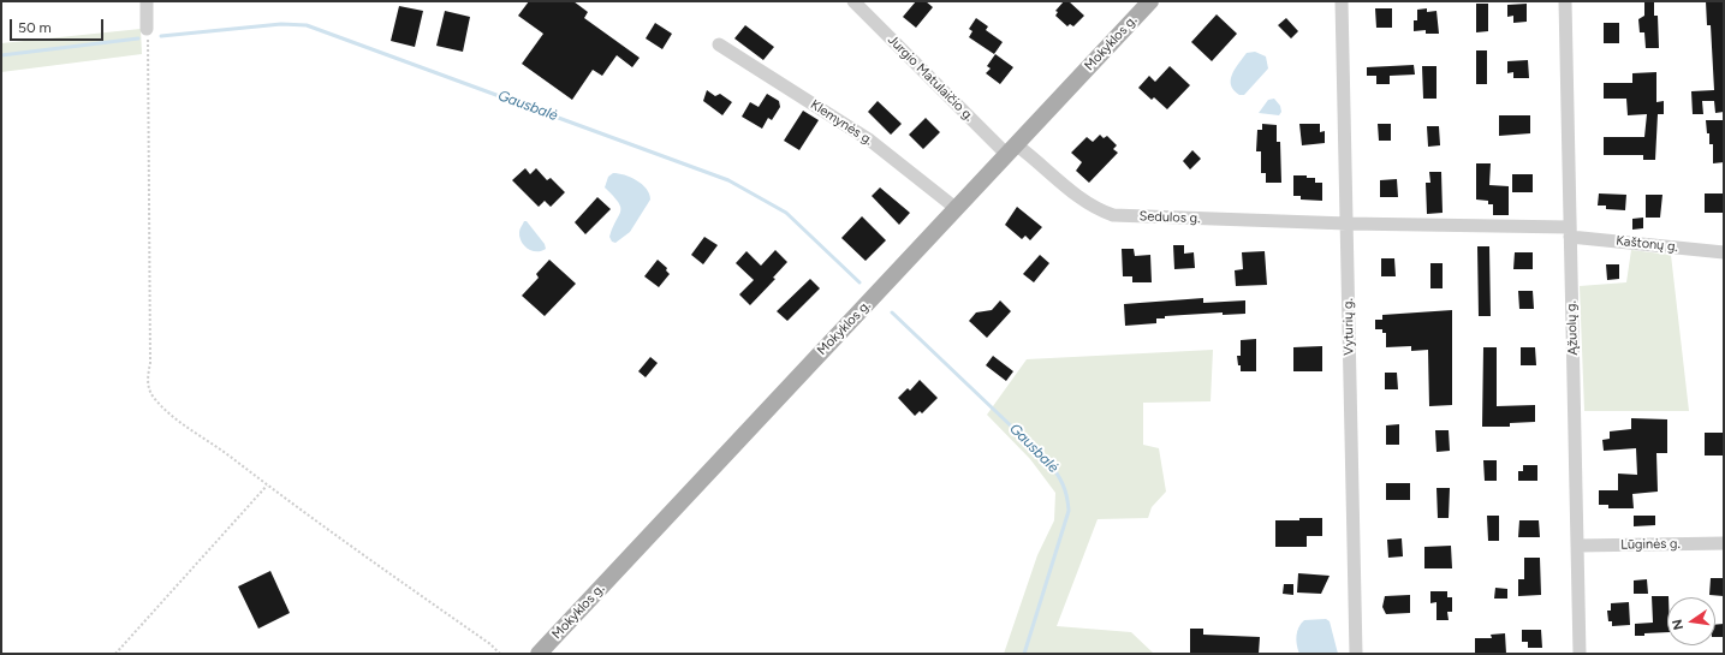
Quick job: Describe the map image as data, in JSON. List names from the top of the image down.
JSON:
{
  "streets": {
    "main road": ["Mokyklos g."],
    "street": [
      "Jurgio Matulaičio g.",
      "Klemynės g.",
      "Sedulos g.",
      "Kaštonų g.",
      "Vyturių g.",
      "Ąžuolų g.",
      "Lūginės g."
    ]
  },
  "crossings": [
    ["Mokyklos g.", "Jurgio Matulaičio g."],
    ["Mokyklos g.", "Klemynės g."],
    ["Mokyklos g.", "Sedulos g."],
    ["Jurgio Matulaičio g.", "Sedulos g."],
    ["Sedulos g.", "Kaštonų g."],
    ["Sedulos g.", "Vyturių g."],
    ["Sedulos g.", "Ąžuolų g."],
    ["Kaštonų g.", "Ąžuolų g."],
    ["Ąžuolų g.", "Lūginės g."]
  ],
  "water": ["Gausbalė"],
  "scale_bar": "50 m",
  "north": "left"
}
